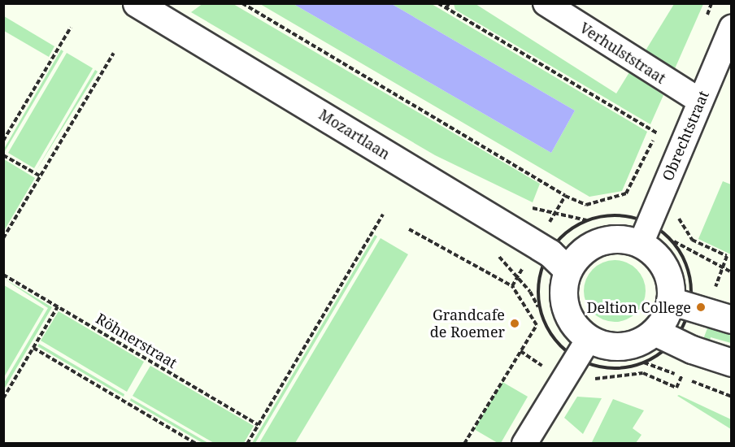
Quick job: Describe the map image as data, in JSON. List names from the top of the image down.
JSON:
{
  "streets": {
    "street": ["Verhulststraat", "Mozartlaan", "Obrechtstraat"],
    "path": ["Röhnerstraat"]
  },
  "crossings": [
    ["Verhulststraat", "Obrechtstraat"]
  ],
  "places": ["Deltion College", "Grandcafe de Roemer"]
}
